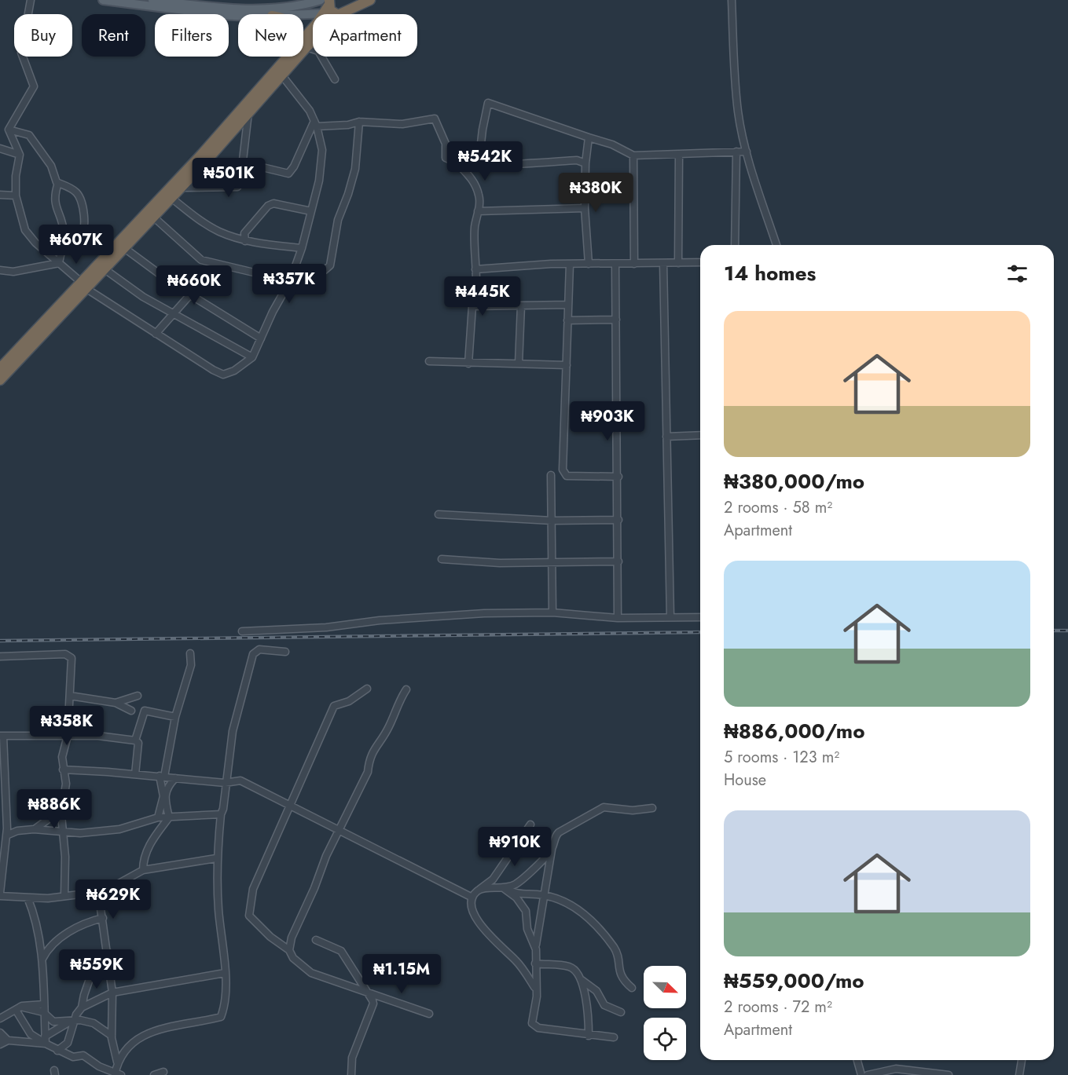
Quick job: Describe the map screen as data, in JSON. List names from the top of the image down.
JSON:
{
  "north": "bottom right",
  "page": {
    "chip": [
      "Buy",
      "Rent",
      "Filters",
      "New",
      "Apartment"
    ],
    "price": [
      "₦542K",
      "₦501K",
      "₦380K",
      "₦607K",
      "₦357K",
      "₦660K",
      "₦445K",
      "₦903K",
      "₦358K",
      "₦886K",
      "₦910K",
      "₦629K",
      "₦559K",
      "₦1.15M"
    ],
    "heading": "14 homes",
    "list": [
      {
        "name": "₦380,000/mo",
        "note": "2 rooms · 58 m² · Apartment"
      },
      {
        "name": "₦886,000/mo",
        "note": "5 rooms · 123 m² · House"
      },
      {
        "name": "₦559,000/mo",
        "note": "2 rooms · 72 m² · Apartment"
      }
    ]
  }
}
